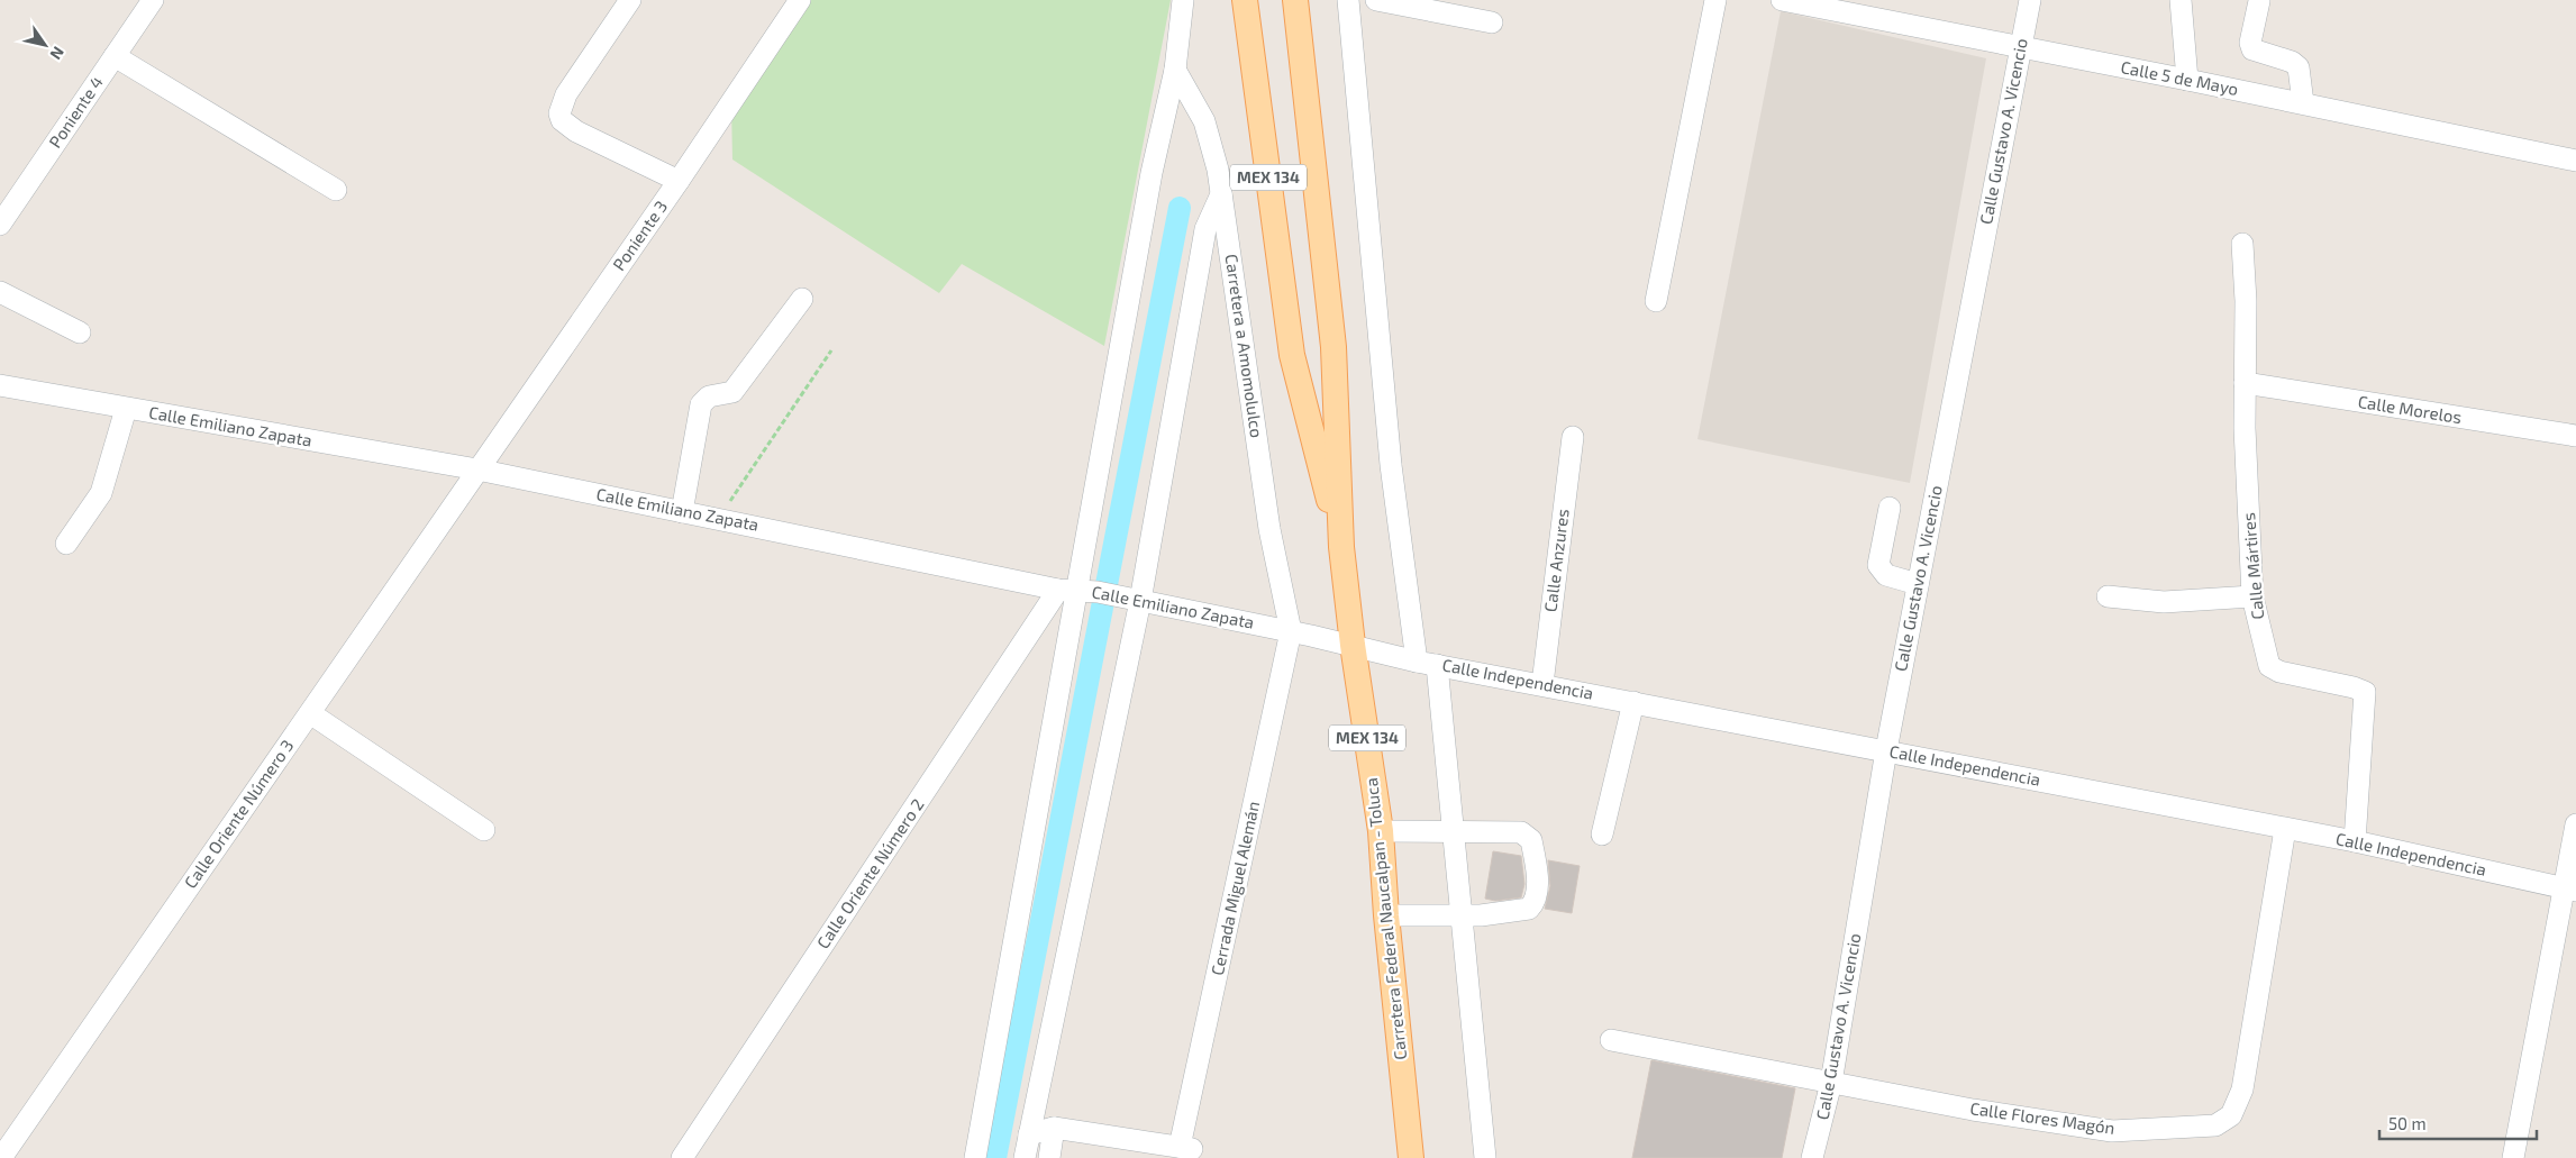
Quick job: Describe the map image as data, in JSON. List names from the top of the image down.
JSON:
{
  "streets": {
    "main road": ["MEX 134", "Carretera Federal Naucalpan - Toluca"],
    "street": [
      "Calle 5 de Mayo",
      "Poniente 4",
      "Calle Gustavo A. Vicencio",
      "Poniente 3",
      "Carretera a Amomolulco",
      "Calle Morelos",
      "Calle Emiliano Zapata",
      "Calle Anzures",
      "Calle Mártires",
      "Calle Independencia",
      "Calle Oriente Número 3",
      "Calle Oriente Número 2",
      "Cerrada Miguel Alemán",
      "Calle Flores Magón"
    ]
  },
  "crossings": [
    ["Calle 5 de Mayo", "Calle Gustavo A. Vicencio"],
    ["Calle Gustavo A. Vicencio", "Calle Independencia"],
    ["Calle Gustavo A. Vicencio", "Calle Flores Magón"],
    ["Poniente 3", "Calle Emiliano Zapata"],
    ["Poniente 3", "Calle Oriente Número 3"],
    ["Carretera a Amomolulco", "Calle Emiliano Zapata"],
    ["Carretera a Amomolulco", "Cerrada Miguel Alemán"],
    ["Calle Morelos", "Calle Mártires"],
    ["Calle Emiliano Zapata", "Calle Independencia"],
    ["Calle Emiliano Zapata", "Calle Oriente Número 3"],
    ["Calle Emiliano Zapata", "Calle Oriente Número 2"],
    ["Calle Emiliano Zapata", "Cerrada Miguel Alemán"],
    ["Calle Emiliano Zapata", "Carretera Federal Naucalpan - Toluca"],
    ["Calle Anzures", "Calle Independencia"],
    ["Calle Mártires", "Calle Independencia"],
    ["Calle Independencia", "Carretera Federal Naucalpan - Toluca"],
    ["Calle Independencia", "Calle Flores Magón"]
  ],
  "scale_bar": "50 m",
  "north": "bottom right"
}
